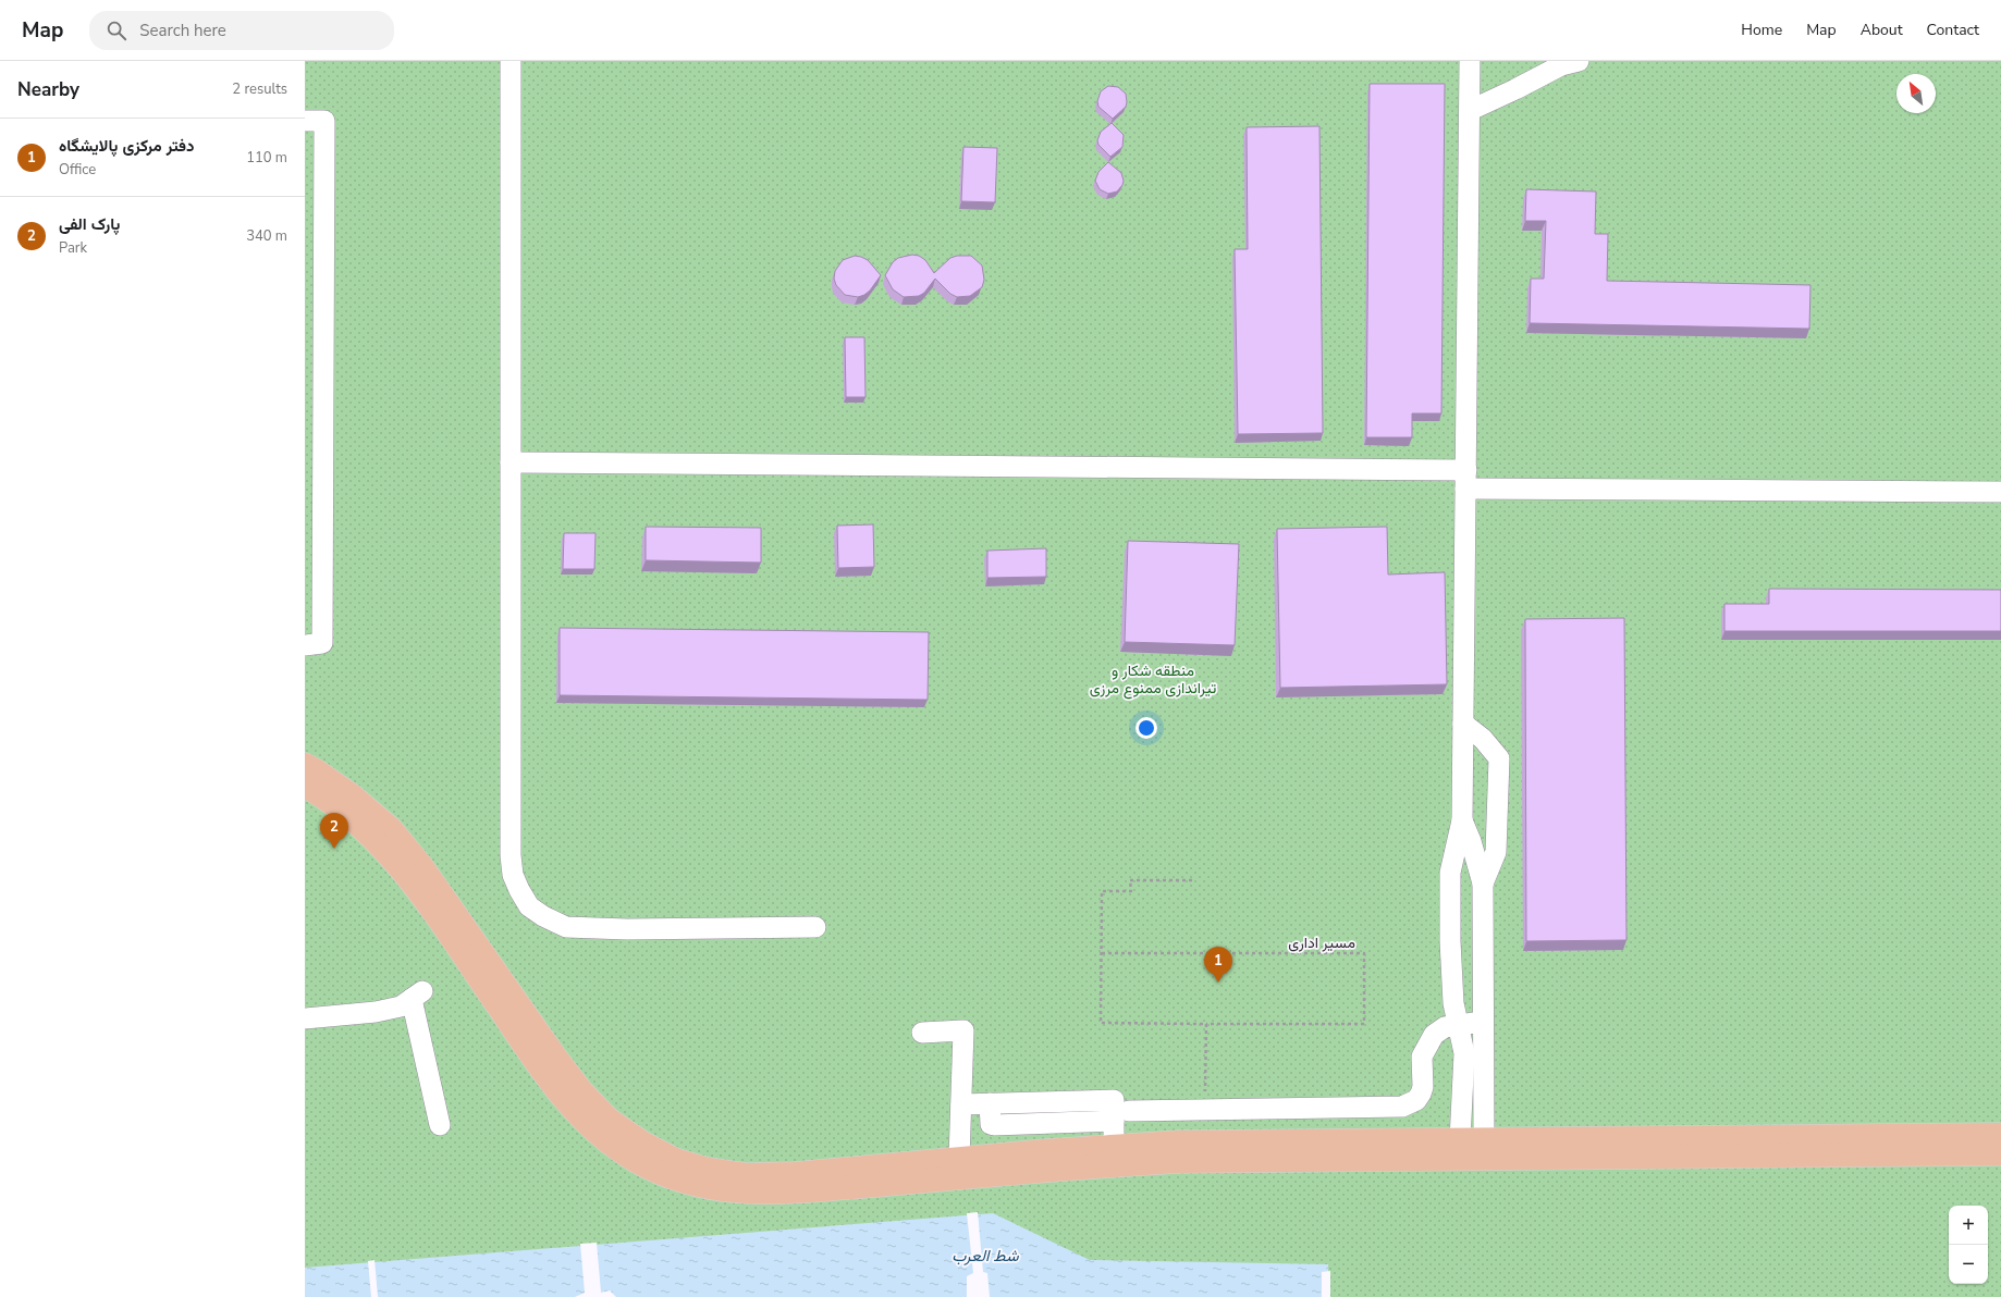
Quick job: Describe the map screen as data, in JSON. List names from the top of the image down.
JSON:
{
  "streets": {
    "path": ["مسیر اداری"]
  },
  "water": ["شط العرب"],
  "parks": ["منطقه شکار و تیراندازی ممنوع مرزی"],
  "north": "top left",
  "page": {
    "header": "Map",
    "search": "Search here",
    "nav": [
      "Home",
      "Map",
      "About",
      "Contact"
    ],
    "heading": ["Nearby", "2 results"],
    "list": [
      {
        "mark": "1",
        "name": "دفتر مرکزی پالایشگاه",
        "note": "Office",
        "value": "110 m"
      },
      {
        "mark": "2",
        "name": "پارک الفی",
        "note": "Park",
        "value": "340 m"
      }
    ],
    "pins": ["2", "1"],
    "map_buttons": ["+", "−"]
  }
}
